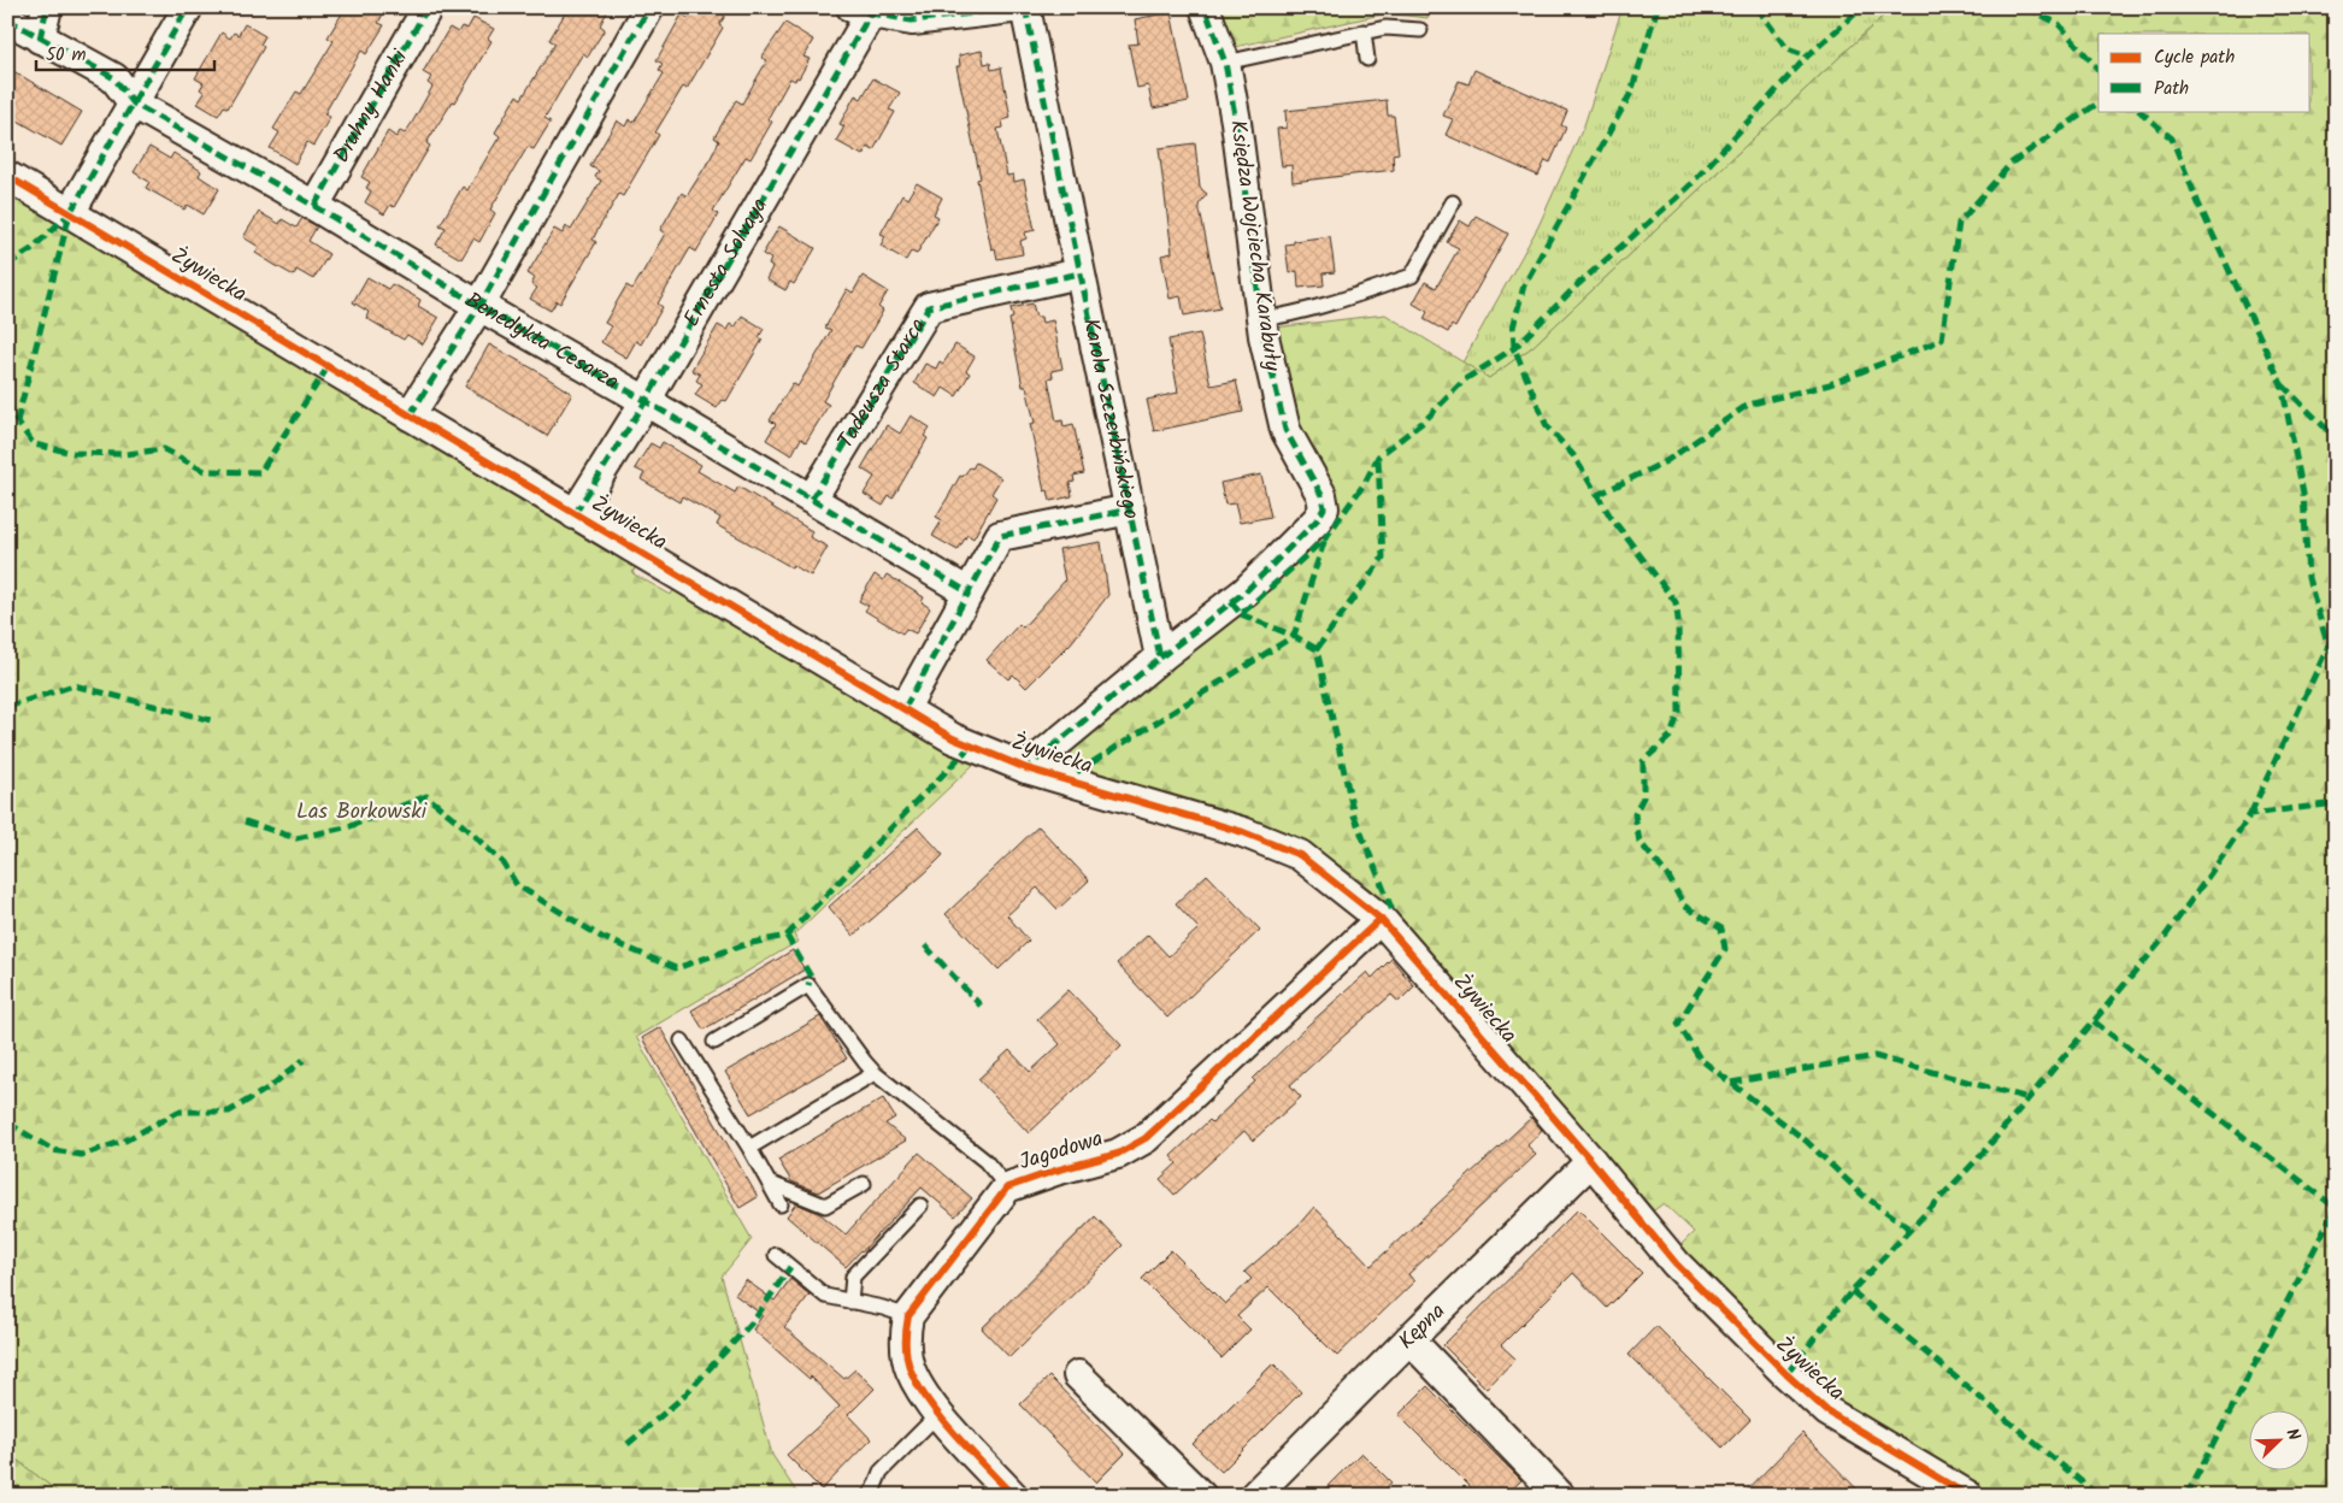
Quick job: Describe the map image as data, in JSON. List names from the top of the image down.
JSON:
{
  "streets": {
    "street": [
      "Druhny Hanki",
      "Księdza Wojciecha Karabuły",
      "Ernesta Solvaya",
      "Żywiecka",
      "Benedykta Cesarza",
      "Tadeusza Starca",
      "Karola Szczerbińskiego",
      "Jagodowa",
      "Kępna"
    ]
  },
  "crossings": [
    ["Druhny Hanki", "Benedykta Cesarza"],
    ["Księdza Wojciecha Karabuły", "Karola Szczerbińskiego"],
    ["Ernesta Solvaya", "Żywiecka"],
    ["Ernesta Solvaya", "Benedykta Cesarza"],
    ["Żywiecka", "Jagodowa"],
    ["Żywiecka", "Kępna"],
    ["Benedykta Cesarza", "Tadeusza Starca"],
    ["Tadeusza Starca", "Karola Szczerbińskiego"]
  ],
  "parks": ["Las Borkowski"],
  "legend": ["Cycle path", "Path"],
  "scale_bar": "50 m",
  "north": "top right"
}
